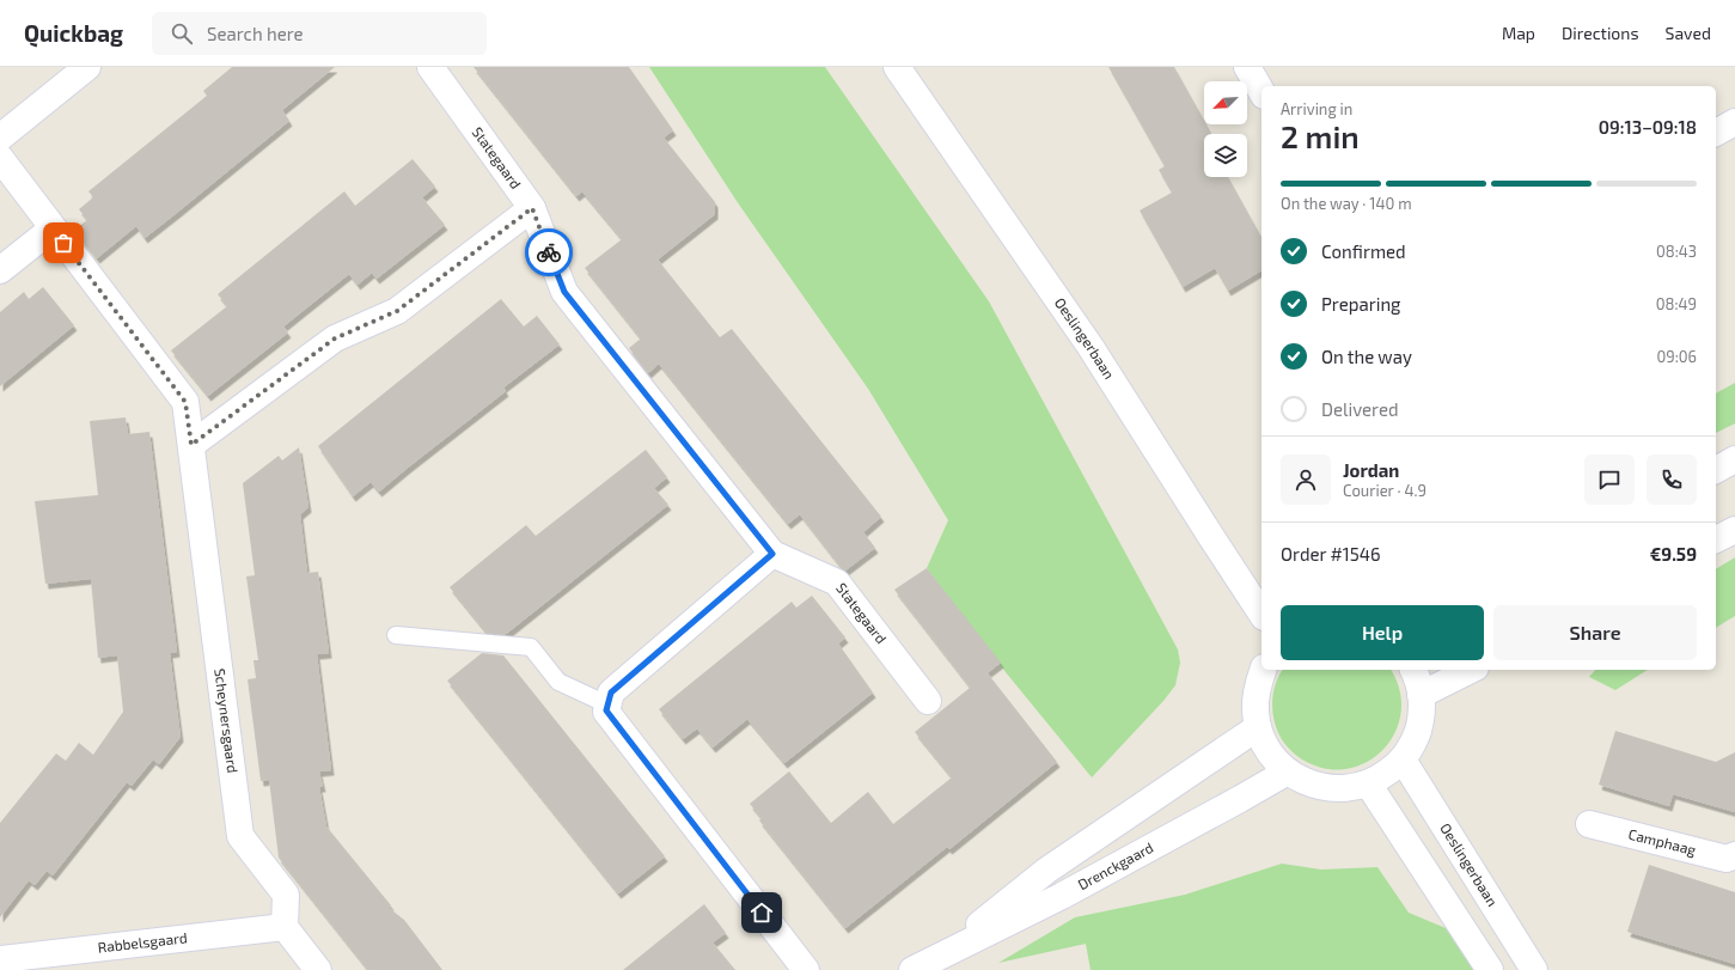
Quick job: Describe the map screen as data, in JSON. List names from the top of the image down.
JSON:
{
  "streets": {
    "street": [
      "Stategaard",
      "Oeslingerbaan",
      "Scheynersgaard",
      "Camphaag",
      "Drenckgaard",
      "Rabbelsgaard"
    ]
  },
  "crossings": [
    ["Scheynersgaard", "Rabbelsgaard"]
  ],
  "north": "bottom left",
  "page": {
    "header": "Quickbag",
    "search": "Search here",
    "nav": ["Map", "Directions", "Saved"],
    "heading": ["2 min", "Arriving in", "09:13–09:18"],
    "panel": [
      "Jordan",
      "Courier · 4.9",
      "Order #1546",
      "€9.59"
    ],
    "bar": "On the way · 140 m",
    "list": [
      ["Confirmed", "08:43"],
      ["Preparing", "08:49"],
      ["On the way", "09:06"],
      "Delivered"
    ],
    "buttons": ["Help", "Share"]
  }
}
